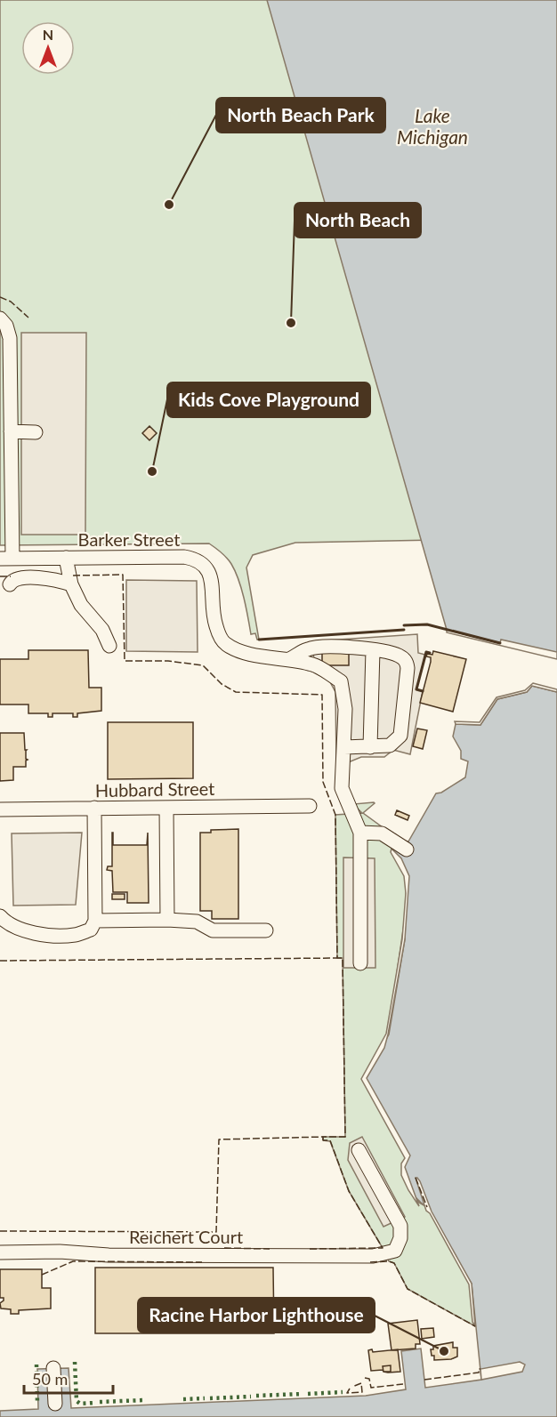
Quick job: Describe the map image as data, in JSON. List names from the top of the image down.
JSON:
{
  "streets": {
    "street": ["Barker Street", "Hubbard Street", "Reichert Court"]
  },
  "water": ["Lake Michigan"],
  "places": [
    "North Beach Park",
    "North Beach",
    "Kids Cove Playground",
    "Racine Harbor Lighthouse"
  ],
  "scale_bar": "50 m",
  "north": "top"
}
